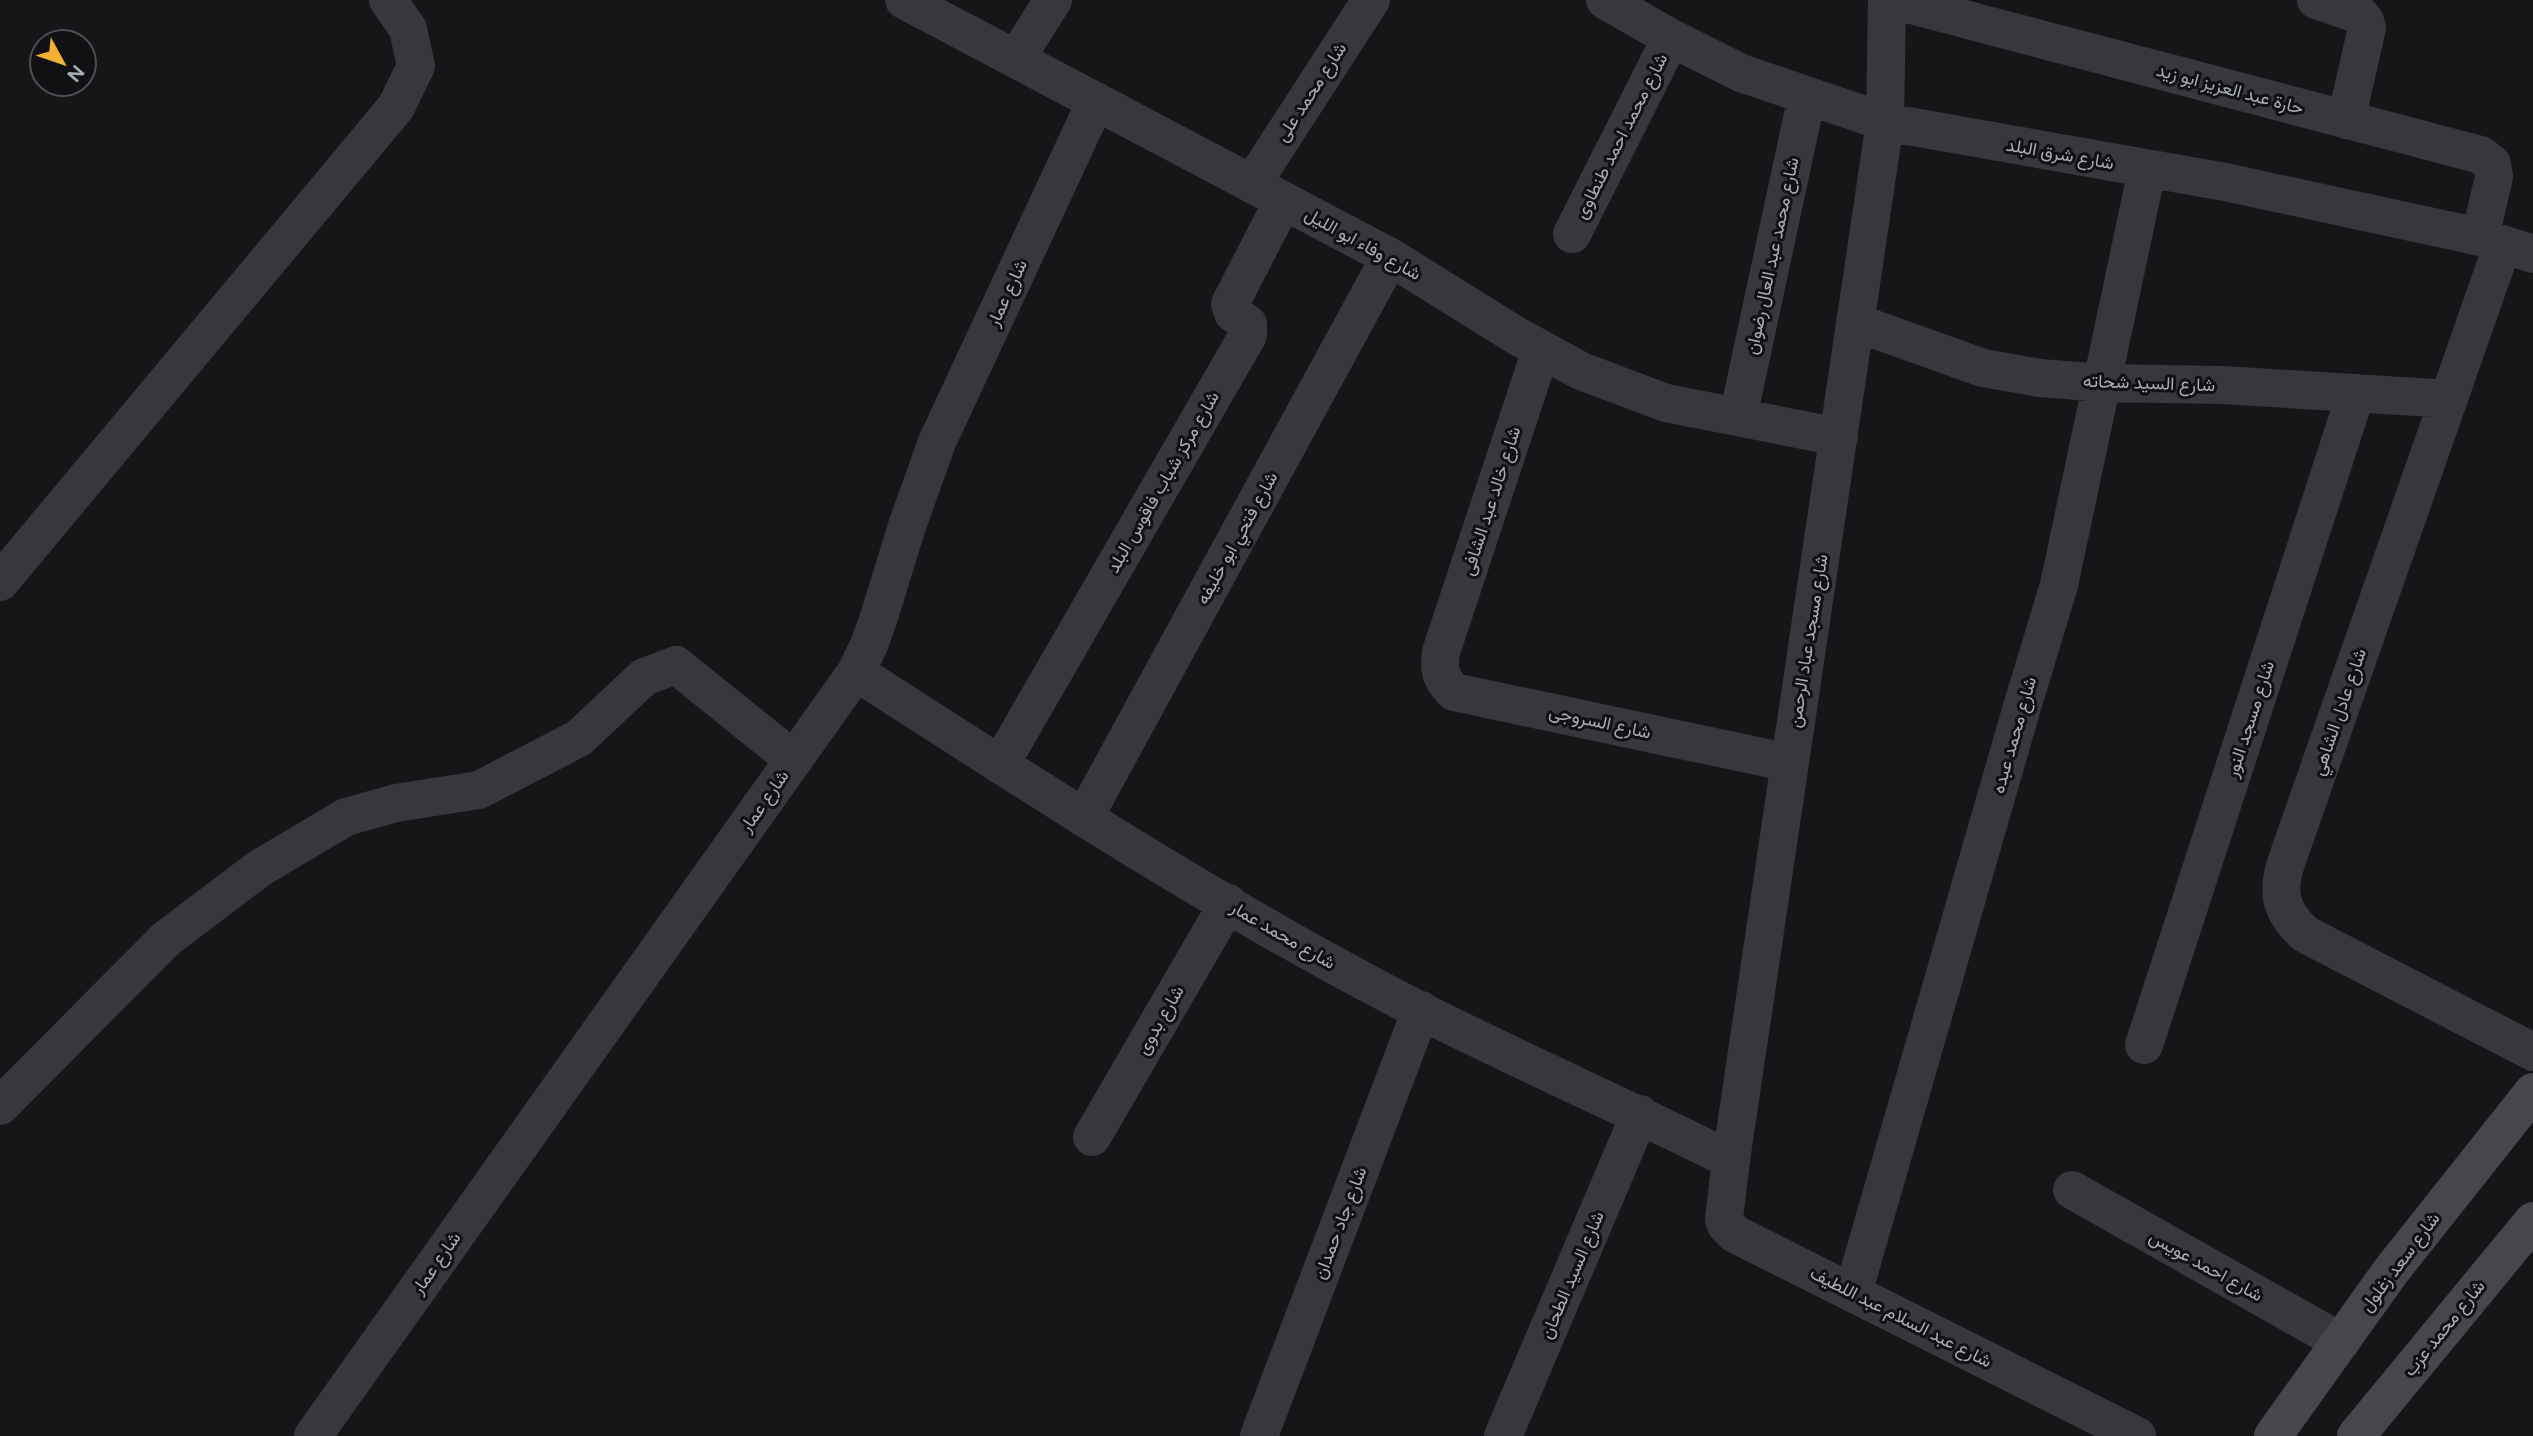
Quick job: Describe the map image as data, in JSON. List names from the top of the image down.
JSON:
{
  "streets": {
    "street": [
      "حارة عبد العزيز ابو زيد",
      "شارع محمد على",
      "شارع محمد احمد طنطاوى",
      "شارع شرق البلد",
      "شارع وفاء ابو الليل",
      "شارع محمد عبد العال رضوان",
      "شارع عمار",
      "شارع السيد شحاته",
      "شارع مركز شباب فاقوس البلد",
      "شارع خالد عبد الشافى",
      "شارع فتحي ابو خليفه",
      "شارع مسجد عباد الرحمن",
      "شارع عادل الشاهي",
      "شارع مسجد النور",
      "شارع السروجى",
      "شارع محمد عبده",
      "شارع محمد عمار",
      "شارع بدوى",
      "شارع جاد حمدان",
      "شارع سعد زغلول",
      "شارع احمد عويس",
      "شارع السيد الطحان",
      "شارع عبد السلام عبد اللطيف",
      "شارع محمد عزب"
    ]
  },
  "crossings": [
    ["حارة عبد العزيز ابو زيد", "شارع شرق البلد"],
    ["حارة عبد العزيز ابو زيد", "شارع عادل الشاهي"],
    ["شارع محمد على", "شارع وفاء ابو الليل"],
    ["شارع محمد على", "شارع مركز شباب فاقوس البلد"],
    ["شارع محمد احمد طنطاوى", "شارع شرق البلد"],
    ["شارع شرق البلد", "شارع محمد عبد العال رضوان"],
    ["شارع شرق البلد", "شارع مسجد عباد الرحمن"],
    ["شارع شرق البلد", "شارع عادل الشاهي"],
    ["شارع شرق البلد", "شارع محمد عبده"],
    ["شارع وفاء ابو الليل", "شارع محمد عبد العال رضوان"],
    ["شارع وفاء ابو الليل", "شارع عمار"],
    ["شارع وفاء ابو الليل", "شارع مركز شباب فاقوس البلد"],
    ["شارع وفاء ابو الليل", "شارع خالد عبد الشافى"],
    ["شارع وفاء ابو الليل", "شارع فتحي ابو خليفه"],
    ["شارع وفاء ابو الليل", "شارع مسجد عباد الرحمن"],
    ["شارع عمار", "شارع محمد عمار"],
    ["شارع السيد شحاته", "شارع مسجد عباد الرحمن"],
    ["شارع السيد شحاته", "شارع عادل الشاهي"],
    ["شارع السيد شحاته", "شارع مسجد النور"],
    ["شارع السيد شحاته", "شارع محمد عبده"],
    ["شارع مركز شباب فاقوس البلد", "شارع محمد عمار"],
    ["شارع خالد عبد الشافى", "شارع السروجى"],
    ["شارع فتحي ابو خليفه", "شارع محمد عمار"],
    ["شارع مسجد عباد الرحمن", "شارع السروجى"],
    ["شارع مسجد عباد الرحمن", "شارع محمد عمار"],
    ["شارع مسجد عباد الرحمن", "شارع عبد السلام عبد اللطيف"],
    ["شارع محمد عبده", "شارع عبد السلام عبد اللطيف"],
    ["شارع محمد عمار", "شارع بدوى"],
    ["شارع محمد عمار", "شارع جاد حمدان"],
    ["شارع محمد عمار", "شارع السيد الطحان"],
    ["شارع محمد عمار", "شارع عبد السلام عبد اللطيف"],
    ["شارع سعد زغلول", "شارع احمد عويس"]
  ],
  "north": "bottom right"
}
